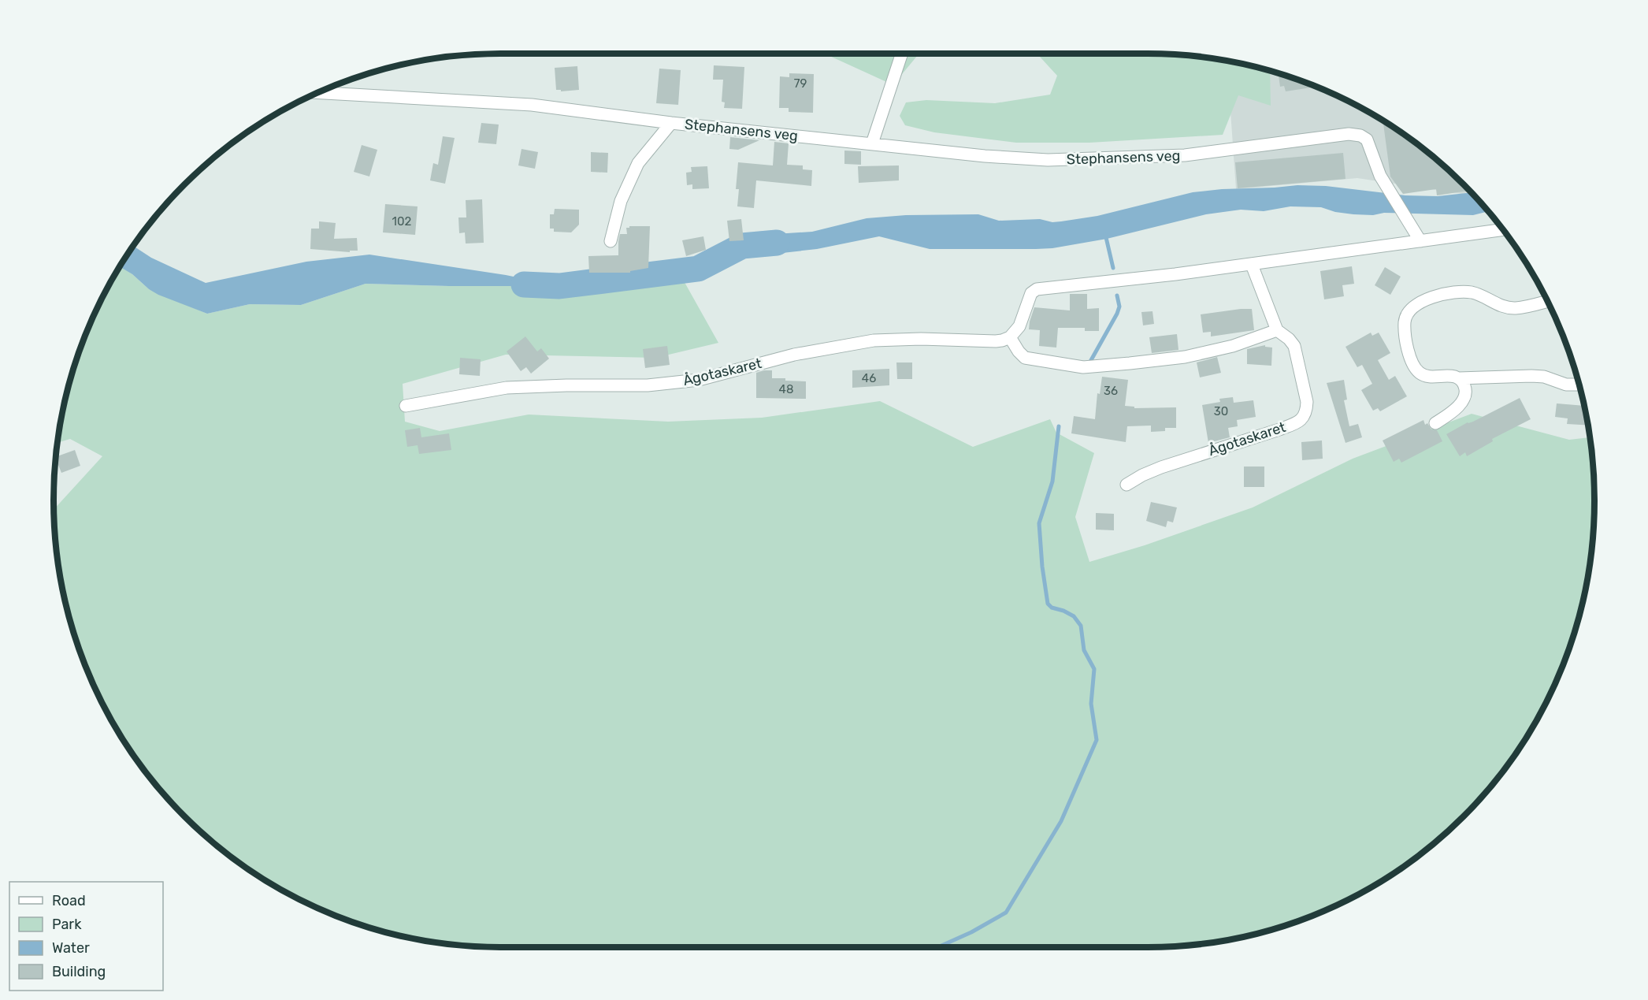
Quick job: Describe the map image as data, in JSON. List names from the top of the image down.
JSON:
{
  "streets": {
    "street": ["Stephansens veg", "Ågotaskaret"]
  },
  "house_numbers": [
    "79",
    "102",
    "46",
    "48",
    "36",
    "30"
  ],
  "legend": [
    "Road",
    "Park",
    "Water",
    "Building"
  ]
}
